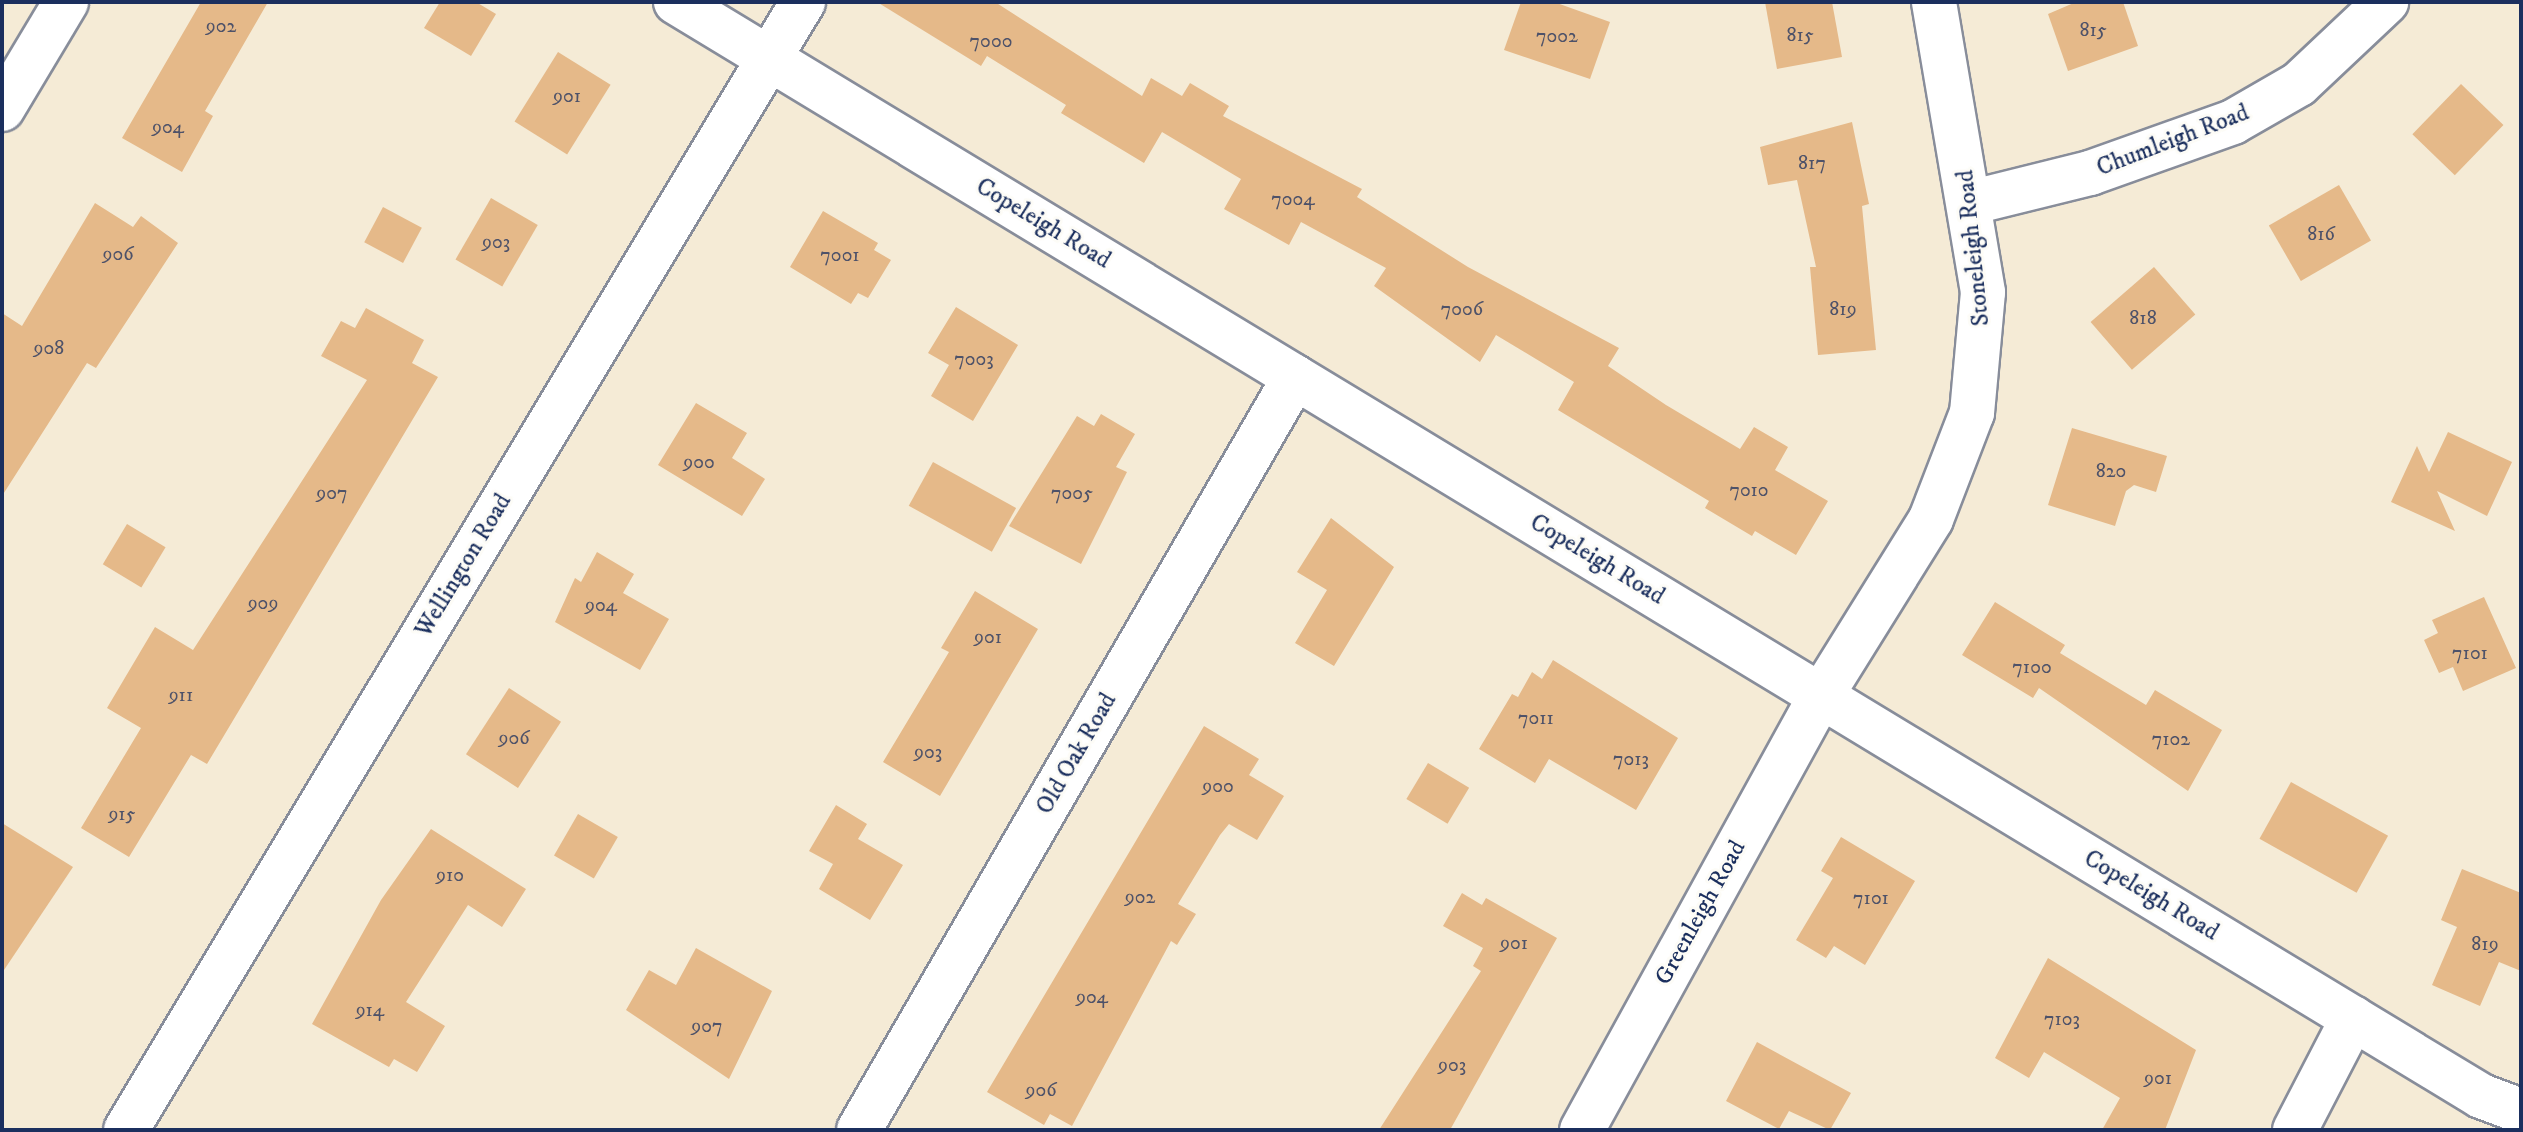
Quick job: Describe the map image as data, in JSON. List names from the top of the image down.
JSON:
{
  "streets": {
    "street": [
      "Chumleigh Road",
      "Copeleigh Road",
      "Stoneleigh Road",
      "Wellington Road",
      "Old Oak Road",
      "Greenleigh Road"
    ]
  },
  "crossings": [
    ["Chumleigh Road", "Stoneleigh Road"],
    ["Copeleigh Road", "Stoneleigh Road"],
    ["Copeleigh Road", "Wellington Road"],
    ["Copeleigh Road", "Old Oak Road"],
    ["Copeleigh Road", "Greenleigh Road"],
    ["Stoneleigh Road", "Greenleigh Road"]
  ],
  "house_numbers": [
    "902",
    "815",
    "815",
    "7002",
    "7000",
    "901",
    "904",
    "817",
    "7004",
    "816",
    "903",
    "906",
    "7001",
    "7006",
    "819",
    "818",
    "908",
    "7003",
    "900",
    "820",
    "7010",
    "907",
    "7005",
    "909",
    "904",
    "901",
    "7101",
    "7100",
    "911",
    "7011",
    "906",
    "7102",
    "903",
    "7013",
    "900",
    "915",
    "910",
    "902",
    "7101",
    "901",
    "819",
    "904",
    "914",
    "7103",
    "907",
    "903",
    "901",
    "906"
  ]
}
